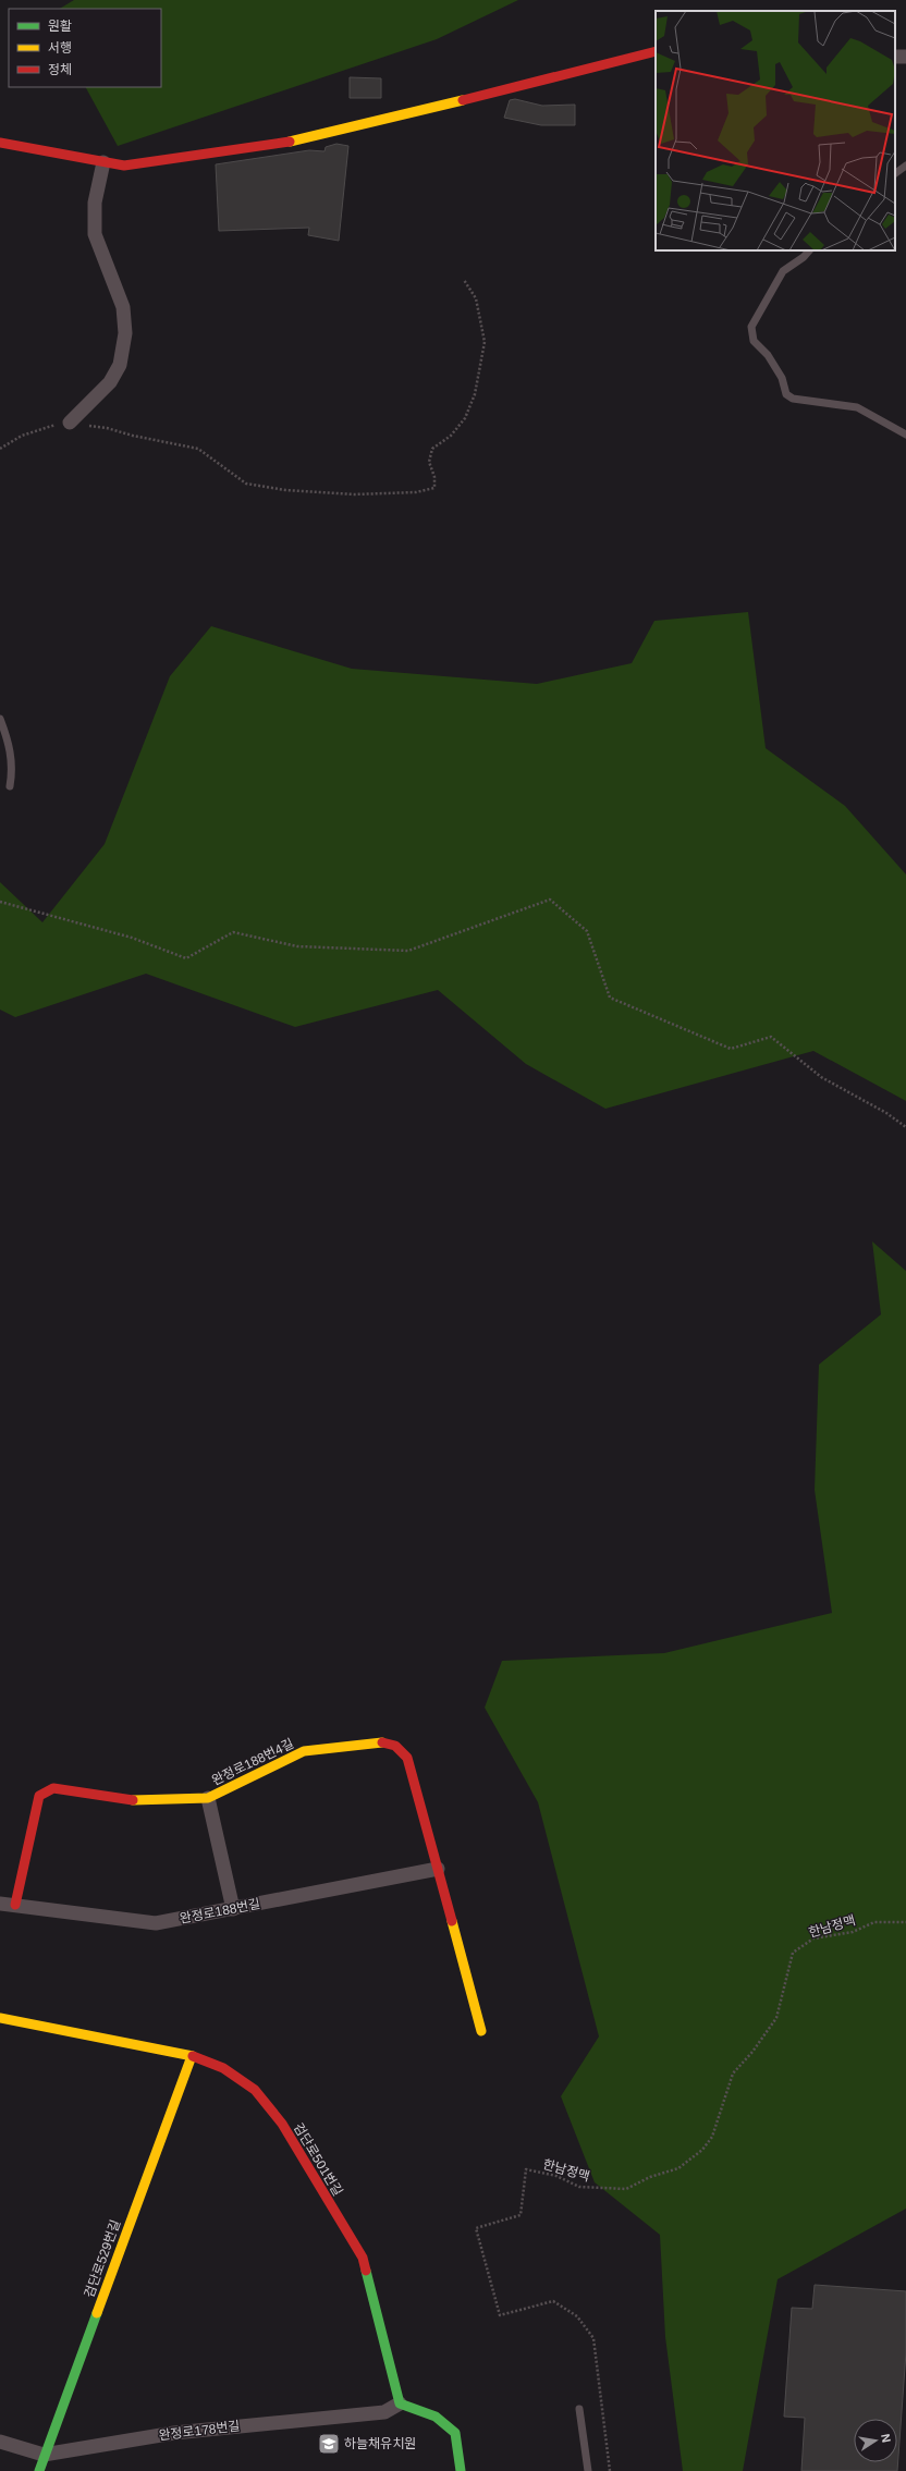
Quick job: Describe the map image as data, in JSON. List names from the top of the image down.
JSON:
{
  "streets": {
    "street": [
      "완정로188번4길",
      "완정로188번길",
      "검단로501번길",
      "검단로529번길",
      "완정로178번길"
    ],
    "path": ["한남정맥"]
  },
  "crossings": [
    ["완정로188번4길", "완정로188번길"],
    ["검단로501번길", "검단로529번길"],
    ["검단로501번길", "완정로178번길"],
    ["검단로529번길", "완정로178번길"]
  ],
  "places": {
    "school or university": ["하늘채유치원"]
  },
  "legend": ["원활", "서행", "정체"],
  "north": "right"
}
